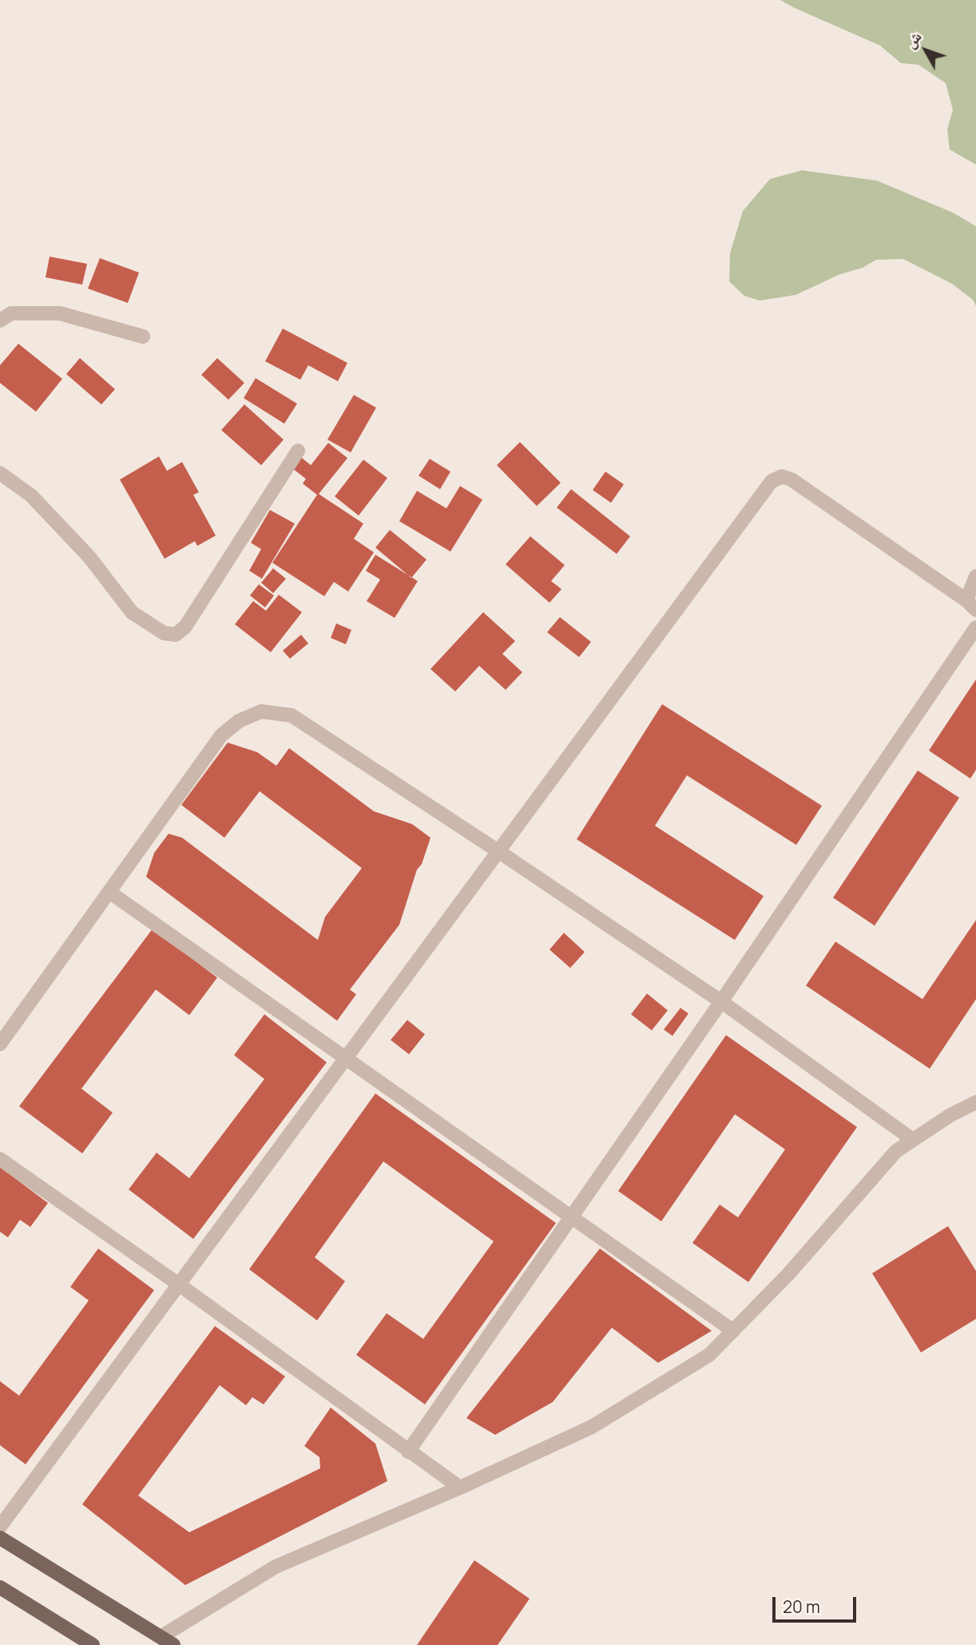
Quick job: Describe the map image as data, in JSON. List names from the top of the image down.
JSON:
{
  "scale_bar": "20 m",
  "north": "top left"
}
